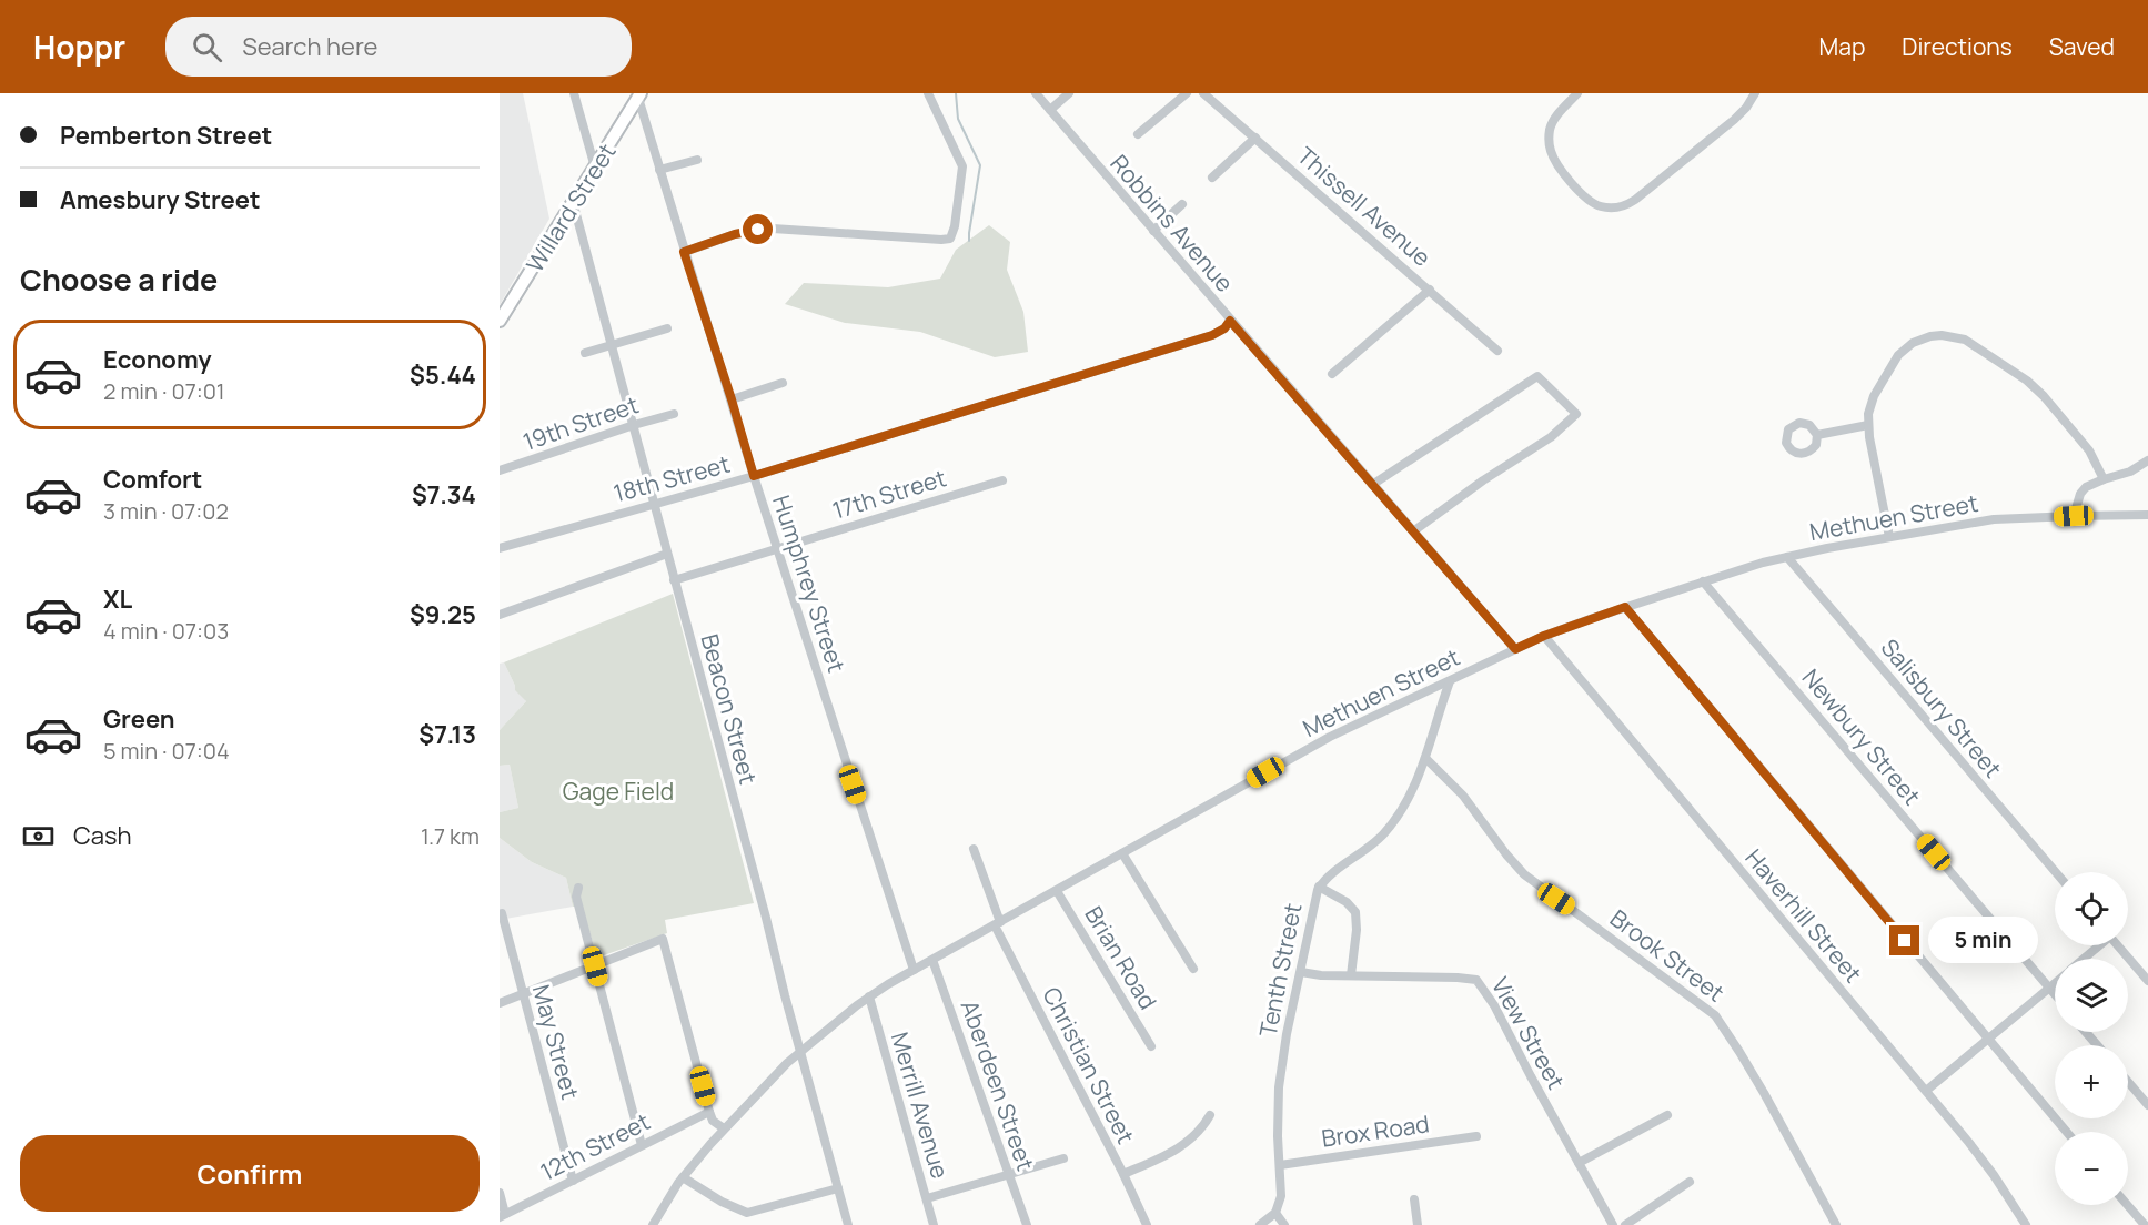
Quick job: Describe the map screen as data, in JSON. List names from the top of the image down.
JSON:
{
  "streets": {
    "main road": ["Willard Street"],
    "street": [
      "Thissell Avenue",
      "Robbins Avenue",
      "19th Street",
      "18th Street",
      "17th Street",
      "Methuen Street",
      "Humphrey Street",
      "Salisbury Street",
      "Beacon Street",
      "Newbury Street",
      "Haverhill Street",
      "Brook Street",
      "Brian Road",
      "Tenth Street",
      "View Street",
      "May Street",
      "Christian Street",
      "Aberdeen Street",
      "Merrill Avenue",
      "Brox Road",
      "12th Street"
    ]
  },
  "crossings": [
    ["Willard Street", "Humphrey Street"],
    ["Willard Street", "Beacon Street"],
    ["Robbins Avenue", "18th Street"],
    ["Robbins Avenue", "Methuen Street"],
    ["19th Street", "Beacon Street"],
    ["18th Street", "Humphrey Street"],
    ["18th Street", "Beacon Street"],
    ["17th Street", "Humphrey Street"],
    ["17th Street", "Beacon Street"],
    ["Methuen Street", "Humphrey Street"],
    ["Methuen Street", "Salisbury Street"],
    ["Methuen Street", "Beacon Street"],
    ["Methuen Street", "Newbury Street"],
    ["Methuen Street", "Haverhill Street"],
    ["Methuen Street", "Brian Road"],
    ["Methuen Street", "Tenth Street"],
    ["Methuen Street", "Christian Street"],
    ["Methuen Street", "Aberdeen Street"],
    ["Methuen Street", "Merrill Avenue"],
    ["Brook Street", "Tenth Street"],
    ["Tenth Street", "View Street"],
    ["Tenth Street", "Brox Road"],
    ["May Street", "12th Street"]
  ],
  "parks": ["Gage Field"],
  "page": {
    "header": "Hoppr",
    "search": "Search here",
    "nav": ["Map", "Directions", "Saved"],
    "banner": ["Pemberton Street", "Amesbury Street"],
    "heading": "Choose a ride",
    "list": [
      {
        "name": "Economy",
        "note": "2 min · 07:01",
        "value": "$5.44"
      },
      {
        "name": "Comfort",
        "note": "3 min · 07:02",
        "value": "$7.34"
      },
      {
        "name": "XL",
        "note": "4 min · 07:03",
        "value": "$9.25"
      },
      {
        "name": "Green",
        "note": "5 min · 07:04",
        "value": "$7.13"
      }
    ],
    "pay": ["Cash", "1.7 km"],
    "map_buttons": ["+", "−"],
    "bubble": "5 min",
    "buttons": "Confirm"
  }
}
